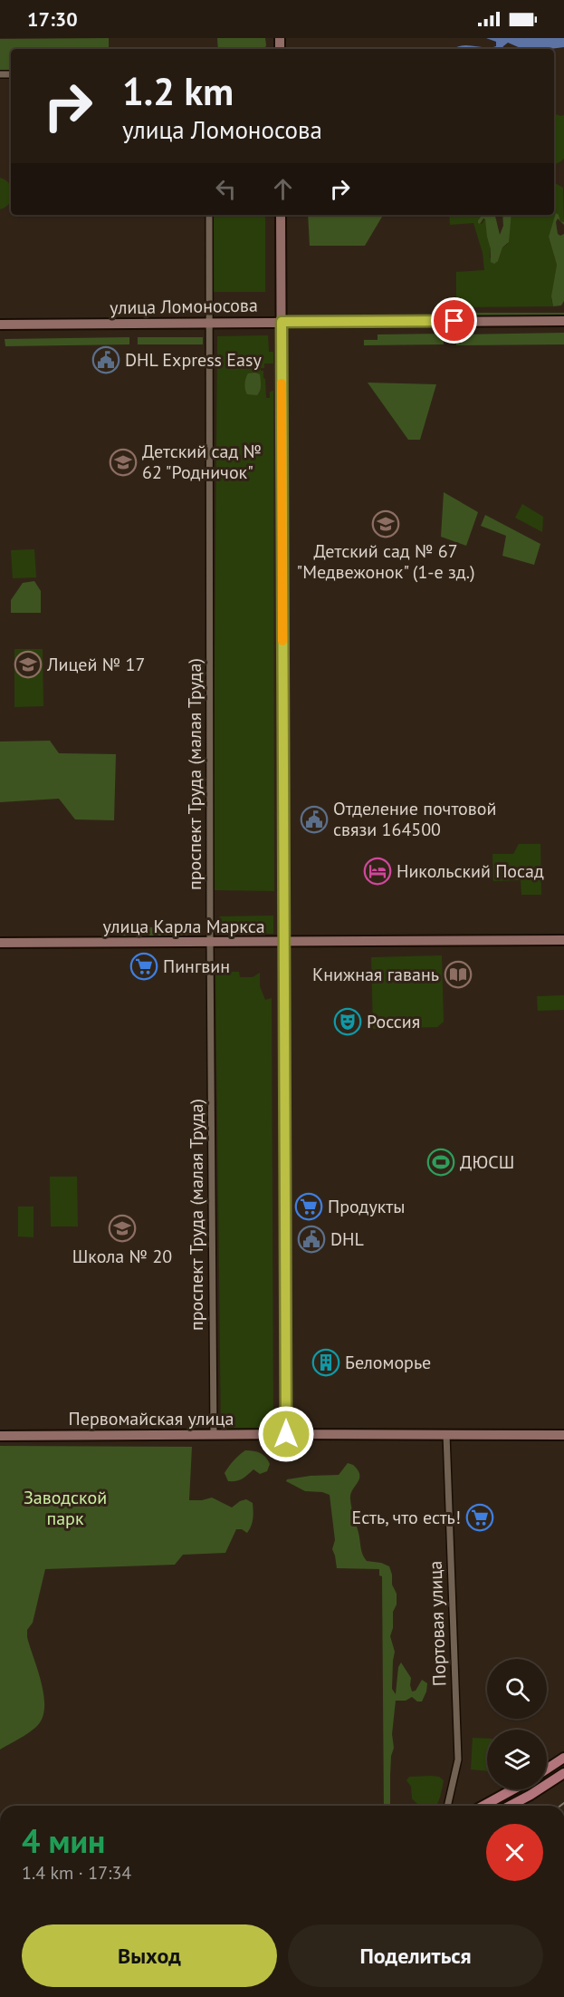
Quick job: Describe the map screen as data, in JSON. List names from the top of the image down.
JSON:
{
  "streets": {
    "street": [
      "улица Ломоносова",
      "проспект Труда (малая Труда)",
      "улица Карла Маркса",
      "Первомайская улица",
      "Портовая улица"
    ]
  },
  "crossings": [
    ["улица Ломоносова", "проспект Труда (малая Труда)"],
    ["проспект Труда (малая Труда)", "улица Карла Маркса"],
    ["проспект Труда (малая Труда)", "Первомайская улица"],
    ["Первомайская улица", "Портовая улица"]
  ],
  "parks": ["Заводской парк"],
  "places": {
    "public building": ["DHL Express Easy", "Отделение почтовой связи 164500", "DHL"],
    "school or university": [
      "Детский сад № 62 \"Родничок\"",
      "Детский сад № 67 \"Медвежонок\" (1-е зд.)",
      "Лицей № 17",
      "Школа № 20"
    ],
    "hotel": ["Никольский Посад"],
    "supermarket": ["Пингвин", "Продукты", "Есть, что есть!"],
    "library": ["Книжная гавань"],
    "theatre": ["Россия"],
    "sports": ["ДЮСШ"],
    "building": ["Беломорье"]
  },
  "page": {
    "status": "17:30",
    "turn": ["1.2 km", "улица Ломоносова"],
    "heading": ["4 мин", "1.4 km · 17:34"],
    "buttons": ["Выход", "Поделиться"]
  }
}
